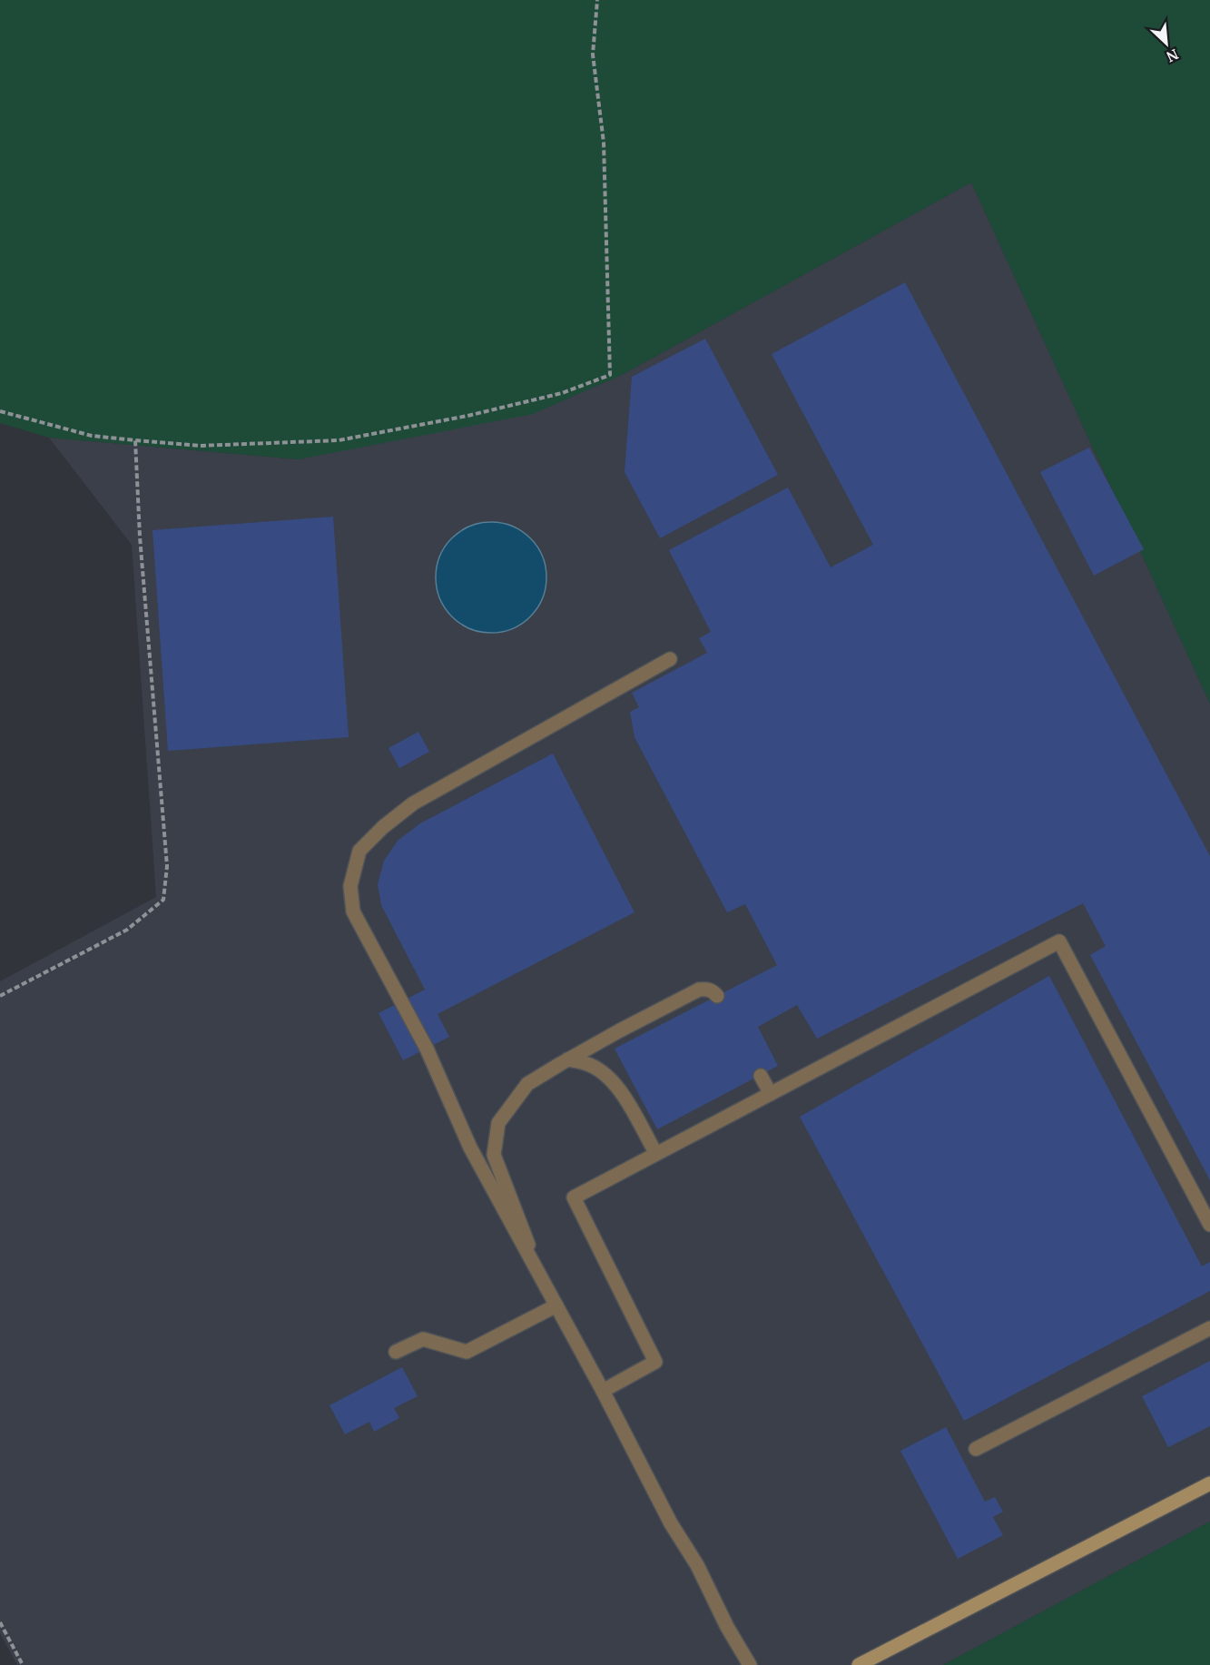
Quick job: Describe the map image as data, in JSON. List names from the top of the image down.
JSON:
{
  "north": "bottom right"
}
